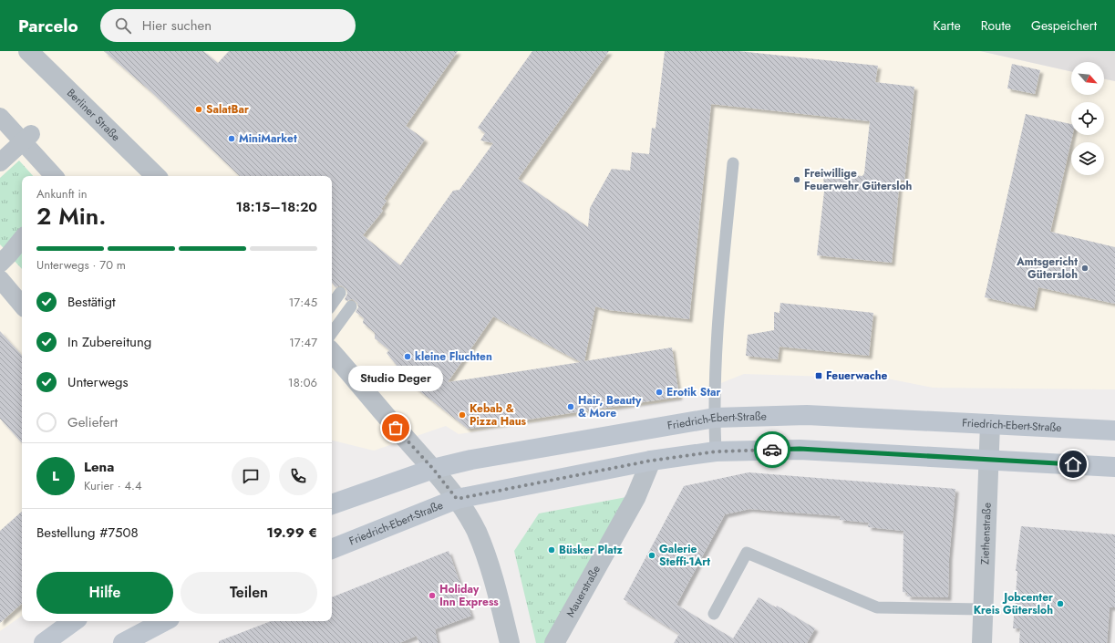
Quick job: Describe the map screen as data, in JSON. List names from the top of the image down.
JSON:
{
  "streets": {
    "main road": ["Friedrich-Ebert-Straße"],
    "street": ["Berliner Straße", "Ziethenstraße", "Mauerstraße"]
  },
  "crossings": [
    ["Friedrich-Ebert-Straße", "Ziethenstraße"],
    ["Friedrich-Ebert-Straße", "Mauerstraße"]
  ],
  "places": {
    "other": [
      "SalatBar",
      "MiniMarket",
      "Freiwillige Feuerwehr Gütersloh",
      "Amtsgericht Gütersloh",
      "kleine Fluchten",
      "Erotik Star",
      "Hair, Beauty & More",
      "Kebab & Pizza Haus",
      "Studio Deger",
      "Büsker Platz",
      "Galerie Steffi-1Art",
      "Holiday Inn Express",
      "Jobcenter Kreis Gütersloh"
    ],
    "transit": ["Feuerwache"]
  },
  "north": "bottom right",
  "page": {
    "header": "Parcelo",
    "search": "Hier suchen",
    "nav": ["Karte", "Route", "Gespeichert"],
    "heading": ["2 Min.", "Ankunft in", "18:15–18:20"],
    "panel": [
      "Lena",
      "Kurier · 4.4",
      "Bestellung #7508",
      "19.99 €"
    ],
    "bar": "Unterwegs · 70 m",
    "list": [
      ["Bestätigt", "17:45"],
      ["In Zubereitung", "17:47"],
      ["Unterwegs", "18:06"],
      "Geliefert"
    ],
    "bubble": "Studio Deger",
    "round": "L",
    "buttons": ["Hilfe", "Teilen"]
  }
}
